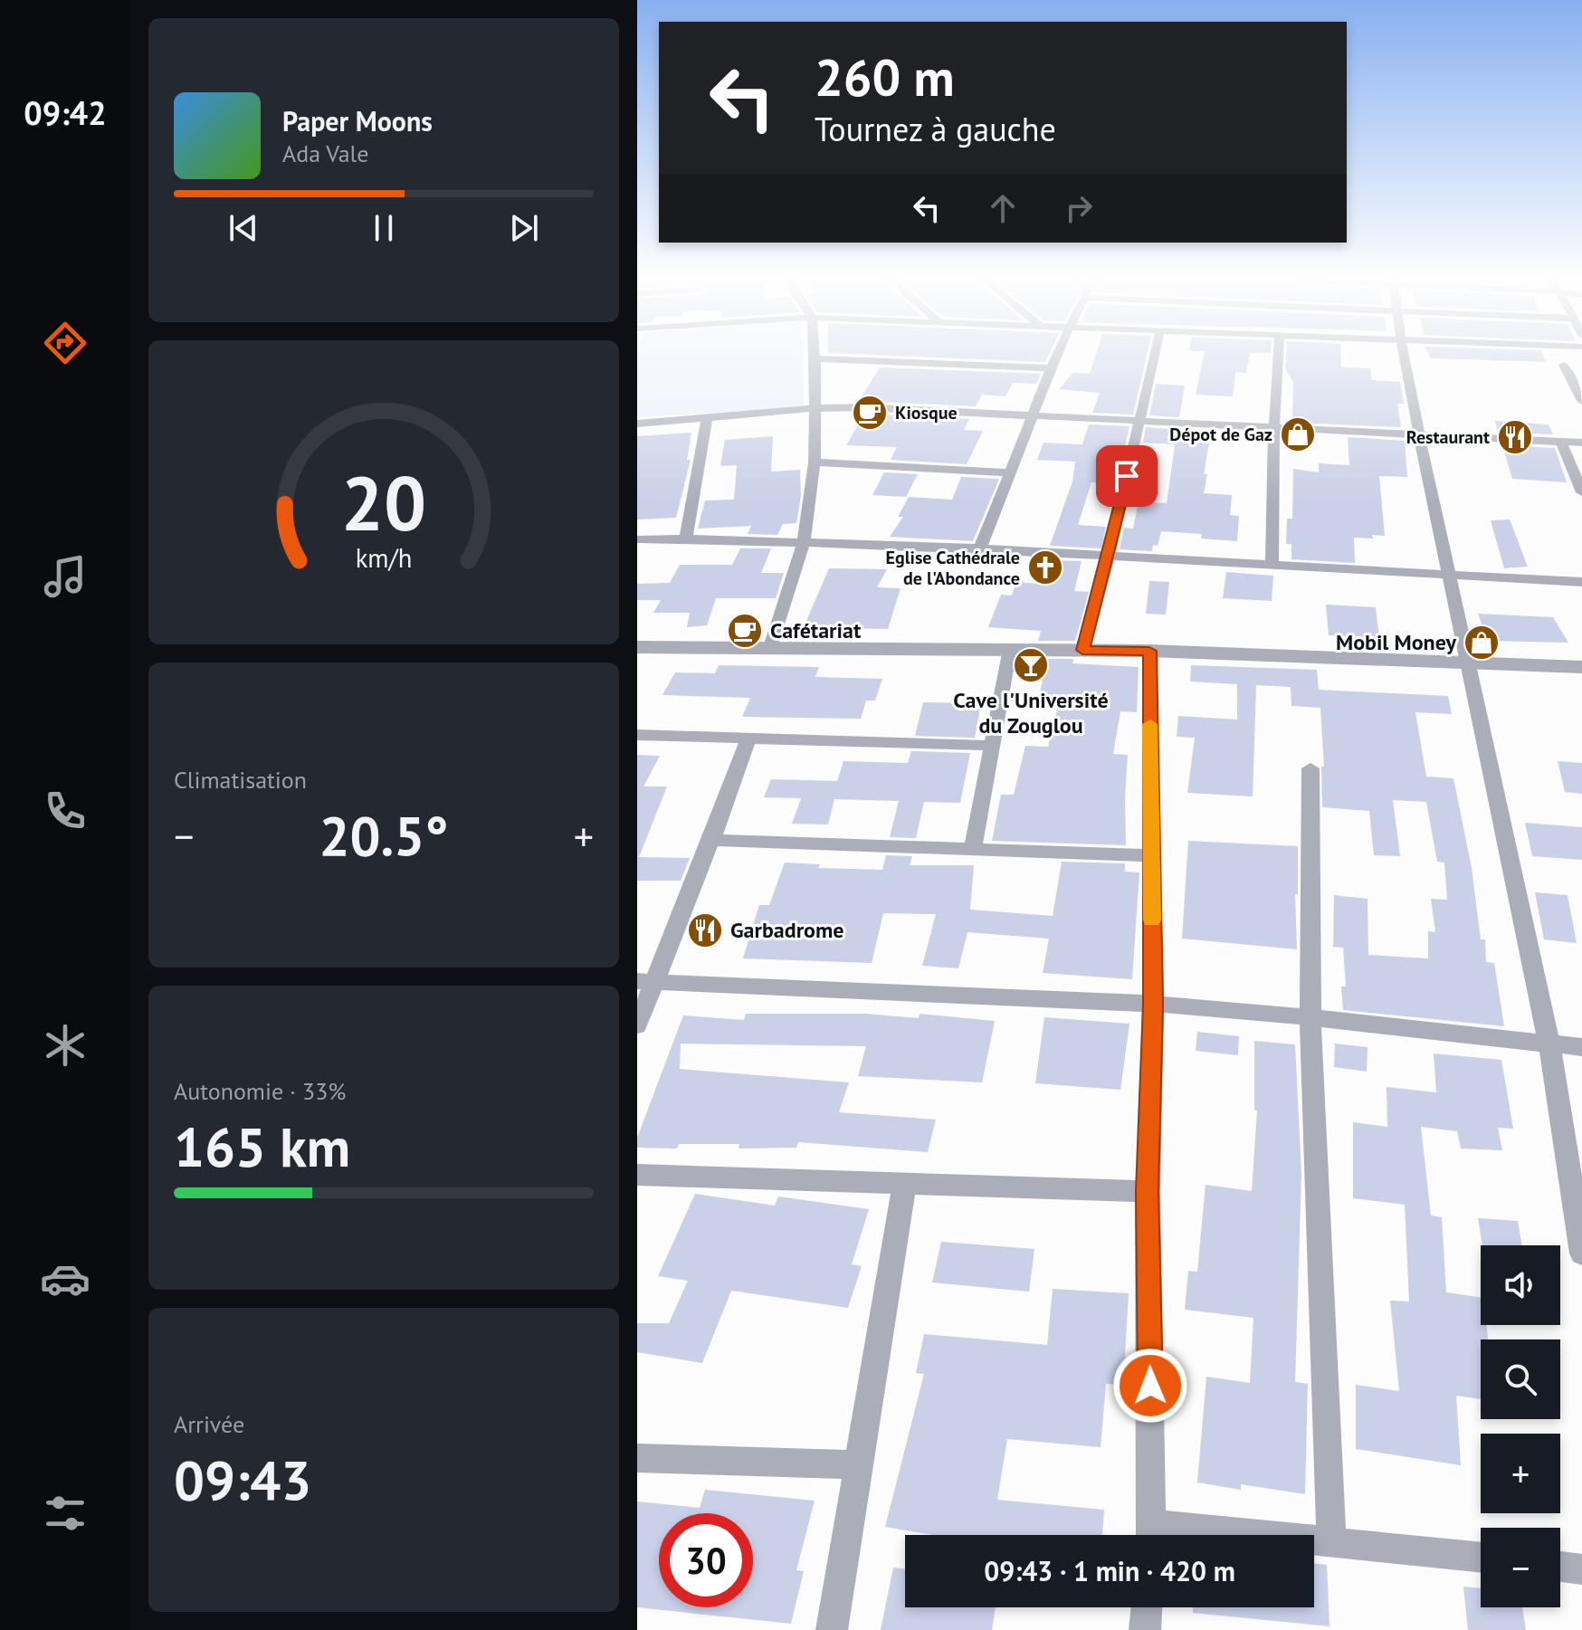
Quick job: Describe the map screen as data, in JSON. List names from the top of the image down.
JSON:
{
  "places": {
    "cafe": ["Kiosque", "Cafétariat"],
    "shop": ["Dépot de Gaz", "Mobil Money"],
    "restaurant": ["Restaurant", "Garbadrome"],
    "church": ["Eglise Cathédrale de l'Abondance"],
    "bar": ["Cave l'Université du Zouglou"]
  },
  "page": {
    "tabs": "09:42",
    "turn": ["260 m", "Tournez à gauche"],
    "song": ["Paper Moons", "Ada Vale"],
    "tile": [
      "Climatisation",
      ["Autonomie · 33%", "165 km"],
      ["Arrivée", "09:43"]
    ],
    "heat": ["−", "20.5°", "+"],
    "map_buttons": ["+", "−"],
    "limit": "30",
    "trip": "09:43 · 1 min · 420 m",
    "gauge": ["20", "km/h"]
  }
}
